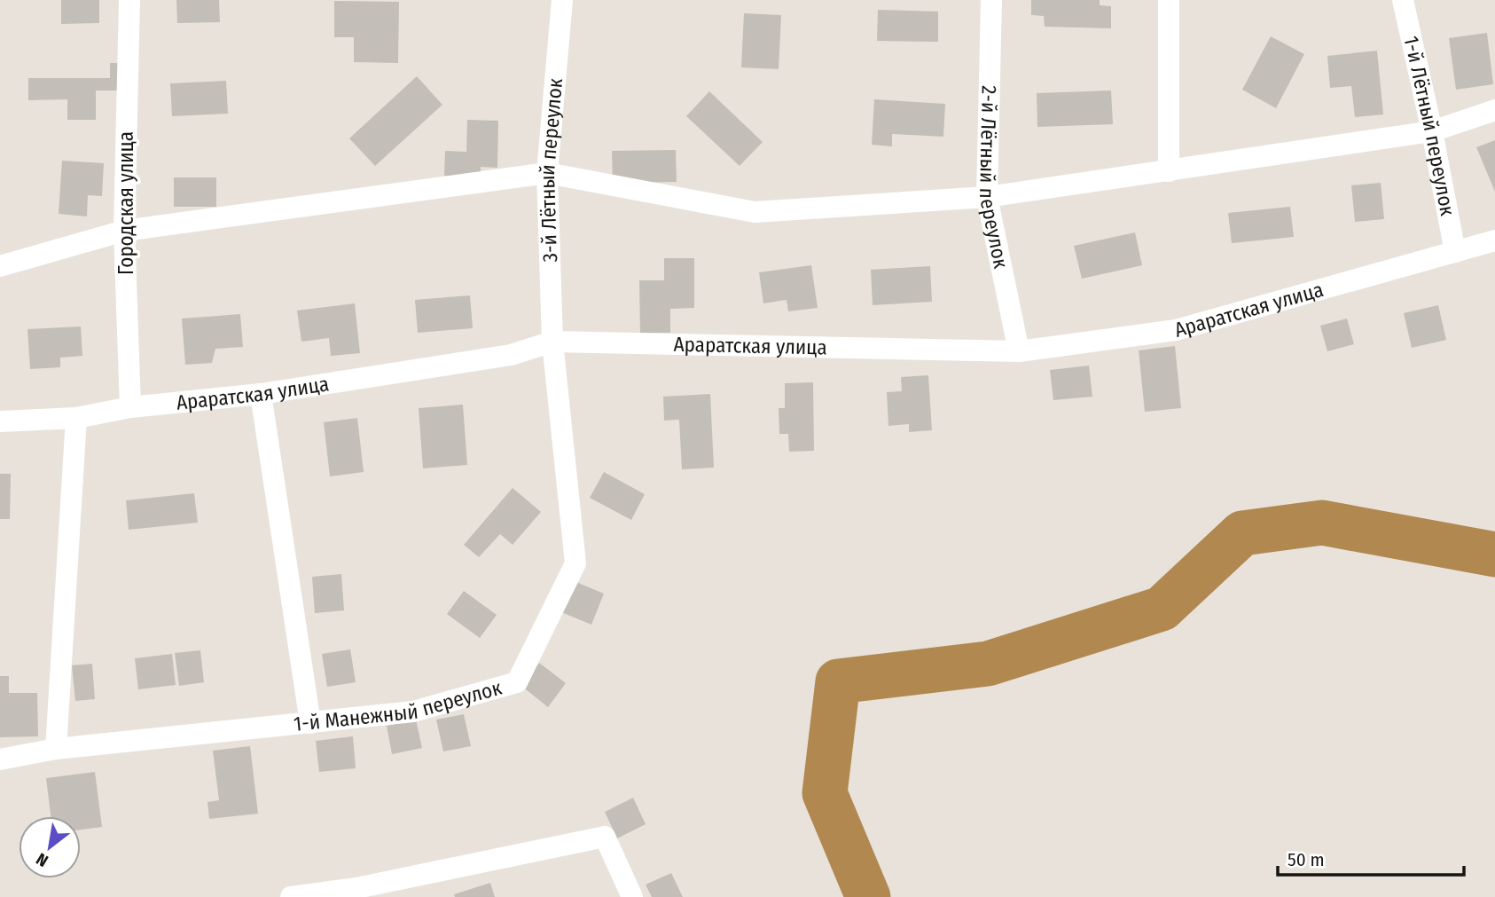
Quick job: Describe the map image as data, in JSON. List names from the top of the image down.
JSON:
{
  "streets": {
    "street": [
      "1-й Лётный переулок",
      "3-й Лётный переулок",
      "2-й Лётный переулок",
      "Городская улица",
      "Араратская улица",
      "1-й Манежный переулок"
    ]
  },
  "crossings": [
    ["1-й Лётный переулок", "Араратская улица"],
    ["3-й Лётный переулок", "Араратская улица"],
    ["3-й Лётный переулок", "1-й Манежный переулок"],
    ["2-й Лётный переулок", "Араратская улица"],
    ["Городская улица", "Араратская улица"],
    ["Араратская улица", "1-й Манежный переулок"]
  ],
  "scale_bar": "50 m",
  "north": "bottom left"
}
